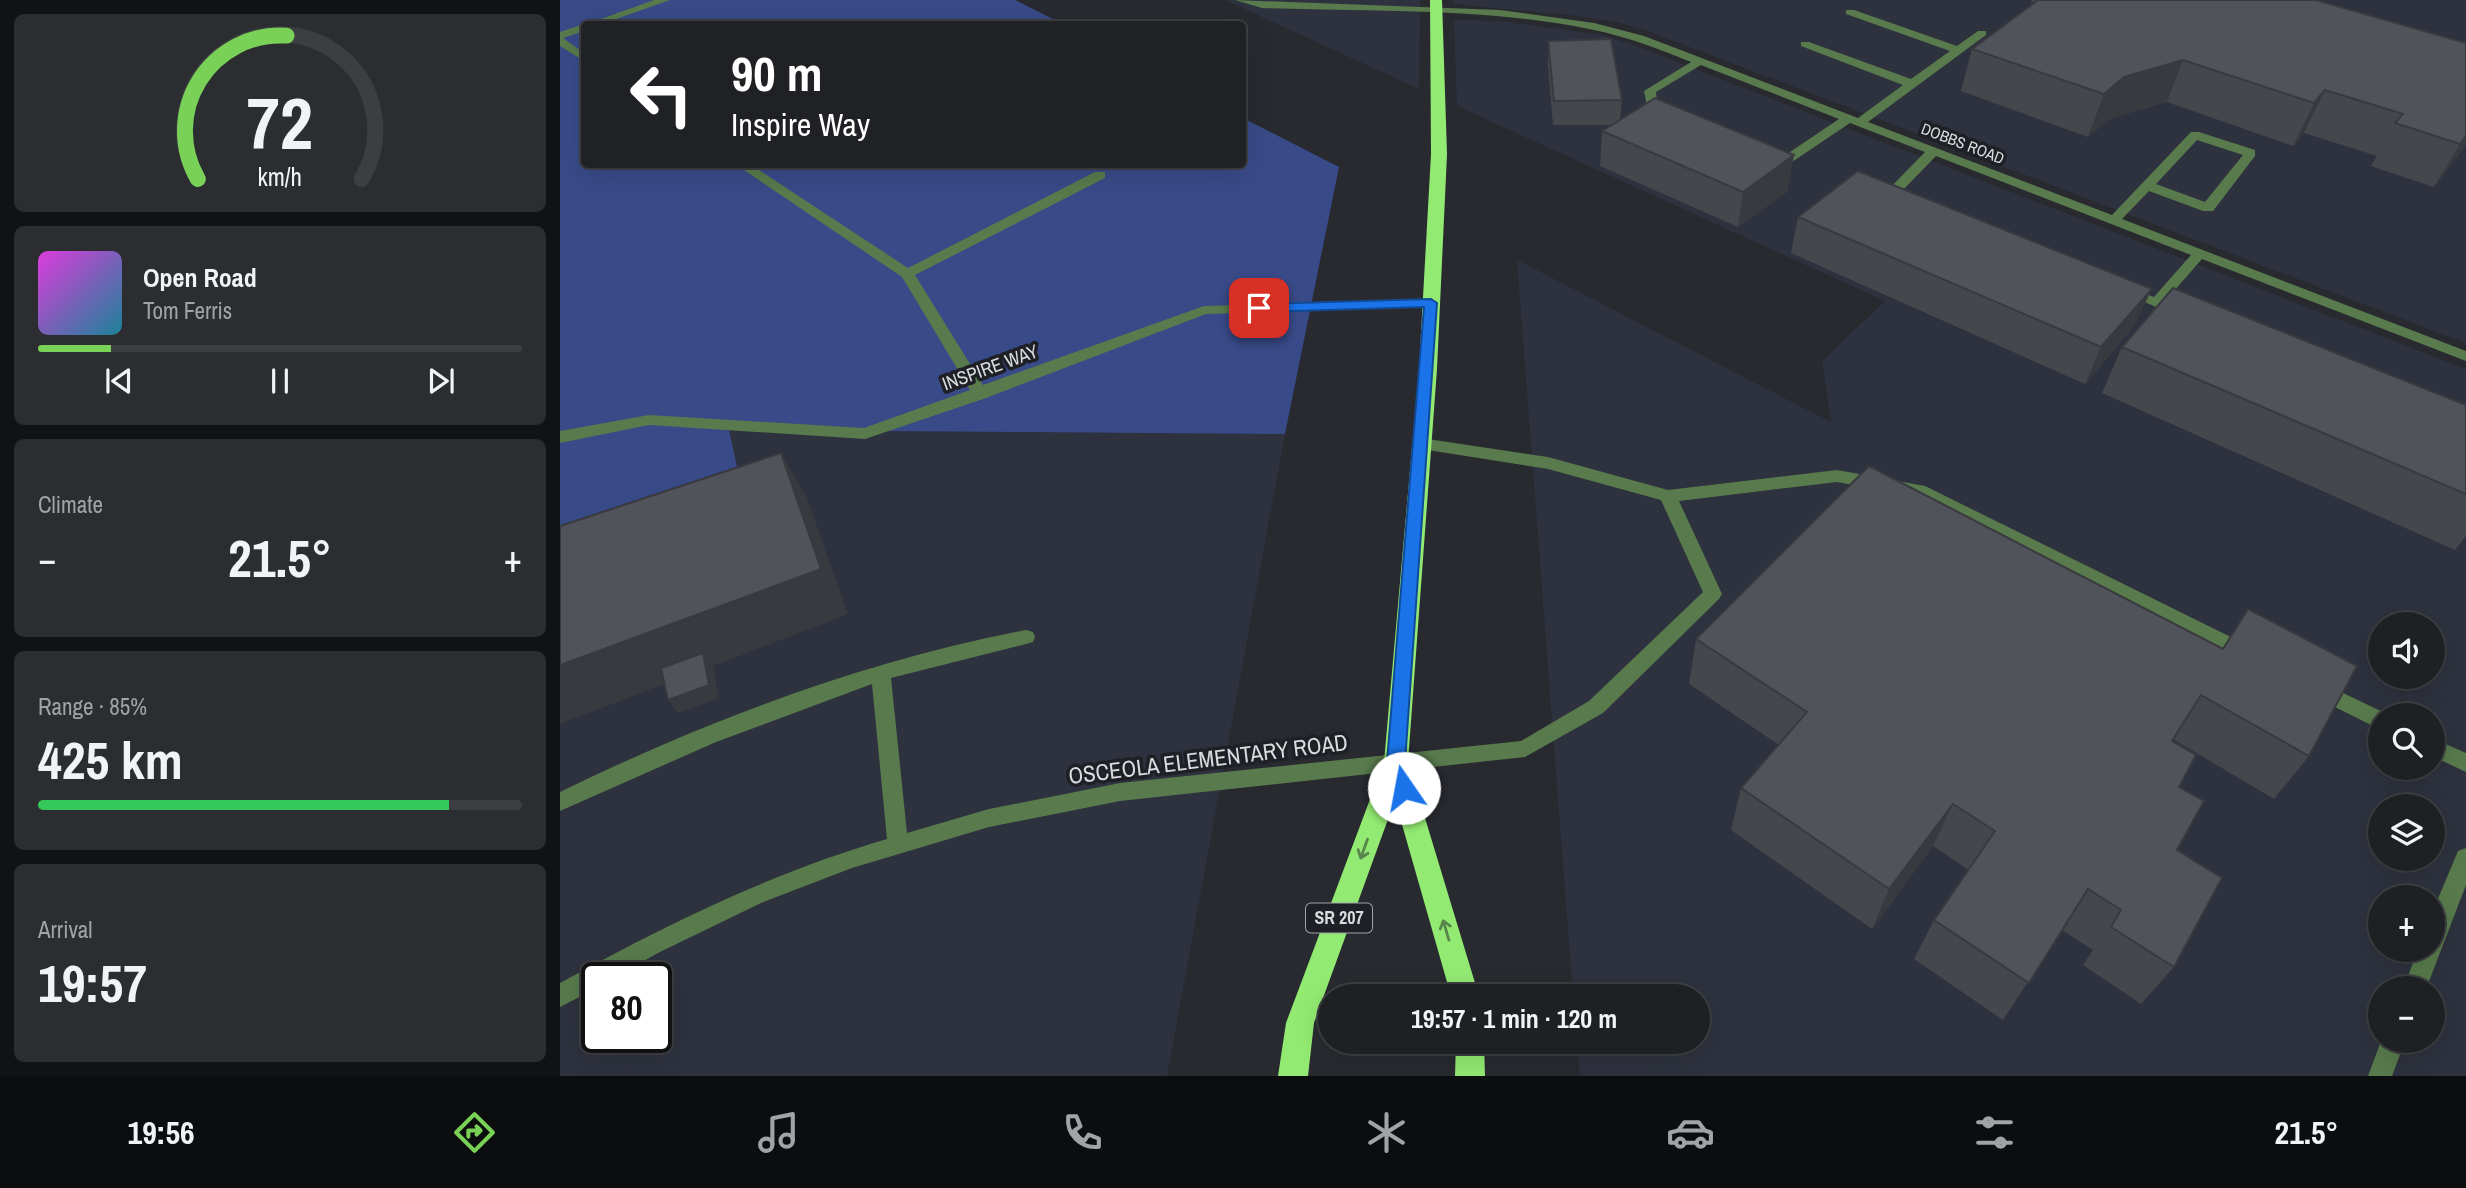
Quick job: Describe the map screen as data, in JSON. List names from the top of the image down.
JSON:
{
  "streets": {
    "highway": ["SR 207"],
    "street": ["DOBBS ROAD", "INSPIRE WAY", "OSCEOLA ELEMENTARY ROAD"]
  },
  "crossings": [
    ["DOBBS ROAD", "SR 207"],
    ["INSPIRE WAY", "SR 207"],
    ["OSCEOLA ELEMENTARY ROAD", "SR 207"]
  ],
  "page": {
    "turn": ["90 m", "Inspire Way"],
    "song": ["Open Road", "Tom Ferris"],
    "tile": [
      "Climate",
      ["Range · 85%", "425 km"],
      ["Arrival", "19:57"]
    ],
    "heat": ["−", "21.5°", "+"],
    "map_buttons": ["+", "−"],
    "limit": "80",
    "trip": "19:57 · 1 min · 120 m",
    "tabs": ["19:56", "21.5°"],
    "gauge": ["72", "km/h"]
  }
}
